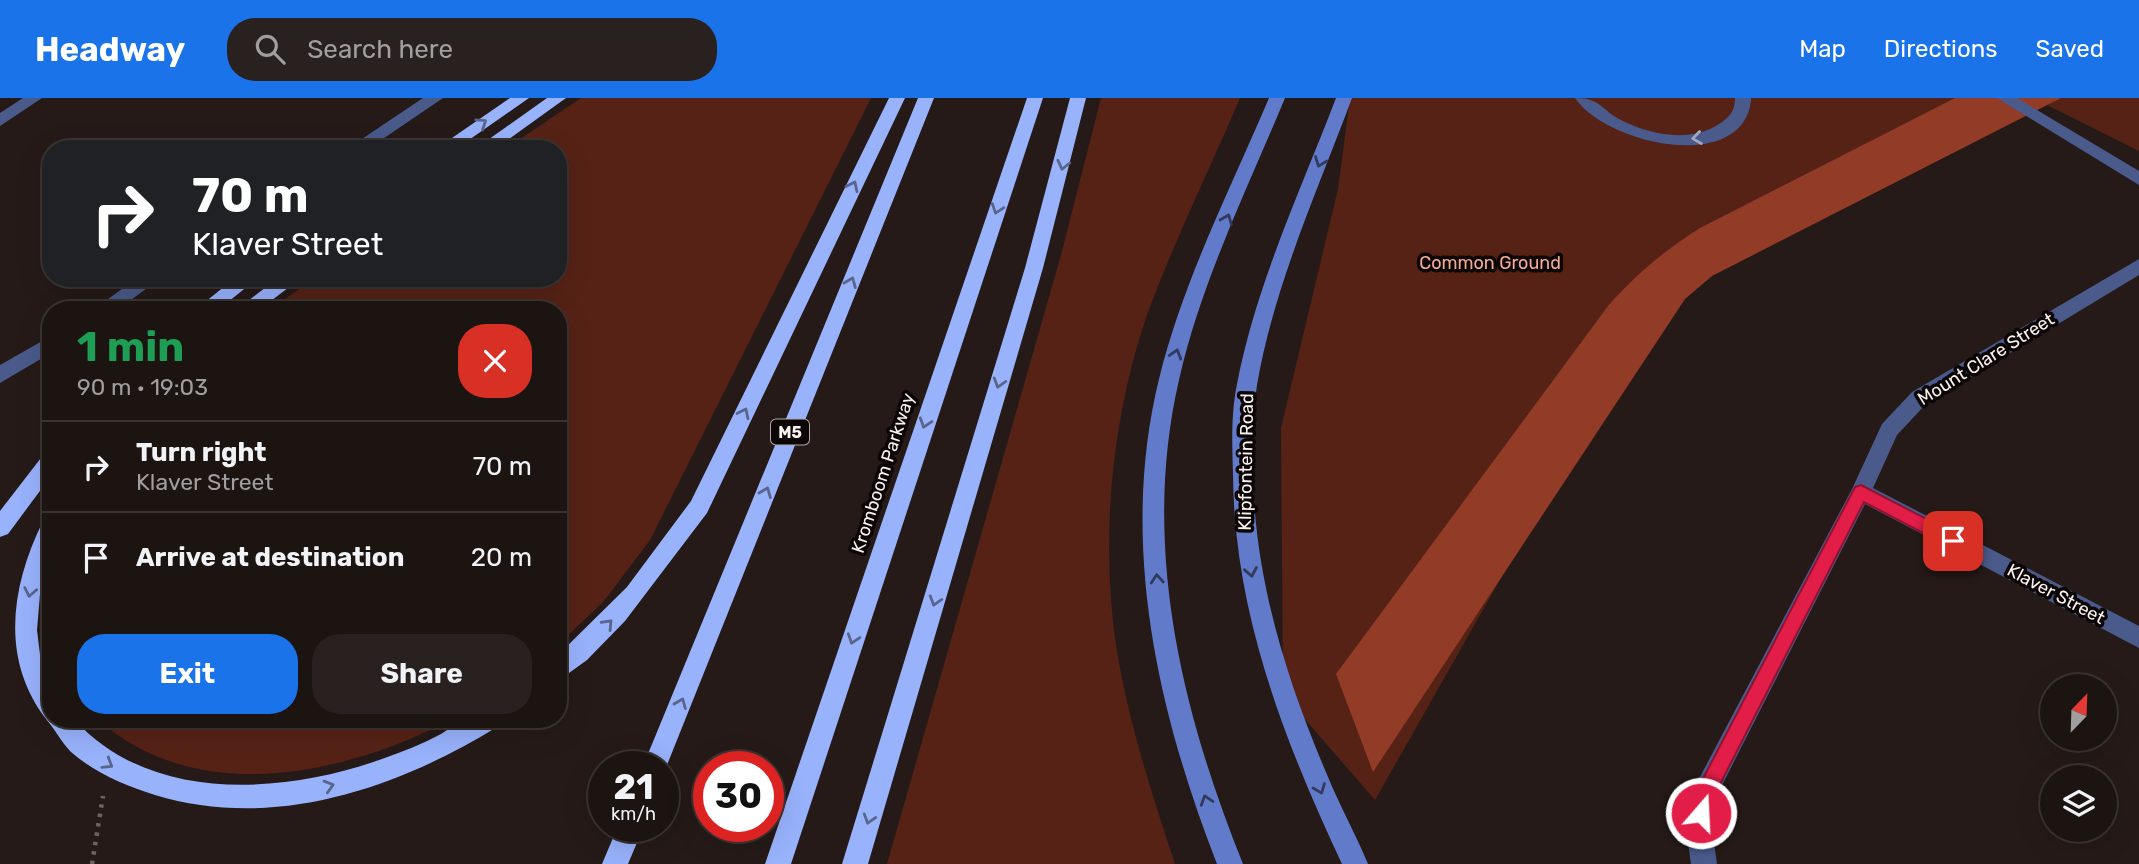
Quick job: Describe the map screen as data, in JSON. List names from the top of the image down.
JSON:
{
  "streets": {
    "highway": ["M5", "Kromboom Parkway"],
    "main road": ["Klipfontein Road"],
    "street": ["Mount Clare Street", "Klaver Street"]
  },
  "crossings": [
    ["Mount Clare Street", "Klaver Street"]
  ],
  "parks": ["Common Ground"],
  "north": "top right",
  "page": {
    "header": "Headway",
    "search": "Search here",
    "nav": ["Map", "Directions", "Saved"],
    "turn": ["70 m", "Klaver Street"],
    "heading": ["1 min", "90 m · 19:03"],
    "list": [
      {
        "name": "Turn right",
        "note": "Klaver Street",
        "value": "70 m"
      },
      {
        "name": "Arrive at destination",
        "value": "20 m"
      }
    ],
    "buttons": ["Exit", "Share"],
    "speed": "21 km/h",
    "limit": "30"
  }
}
